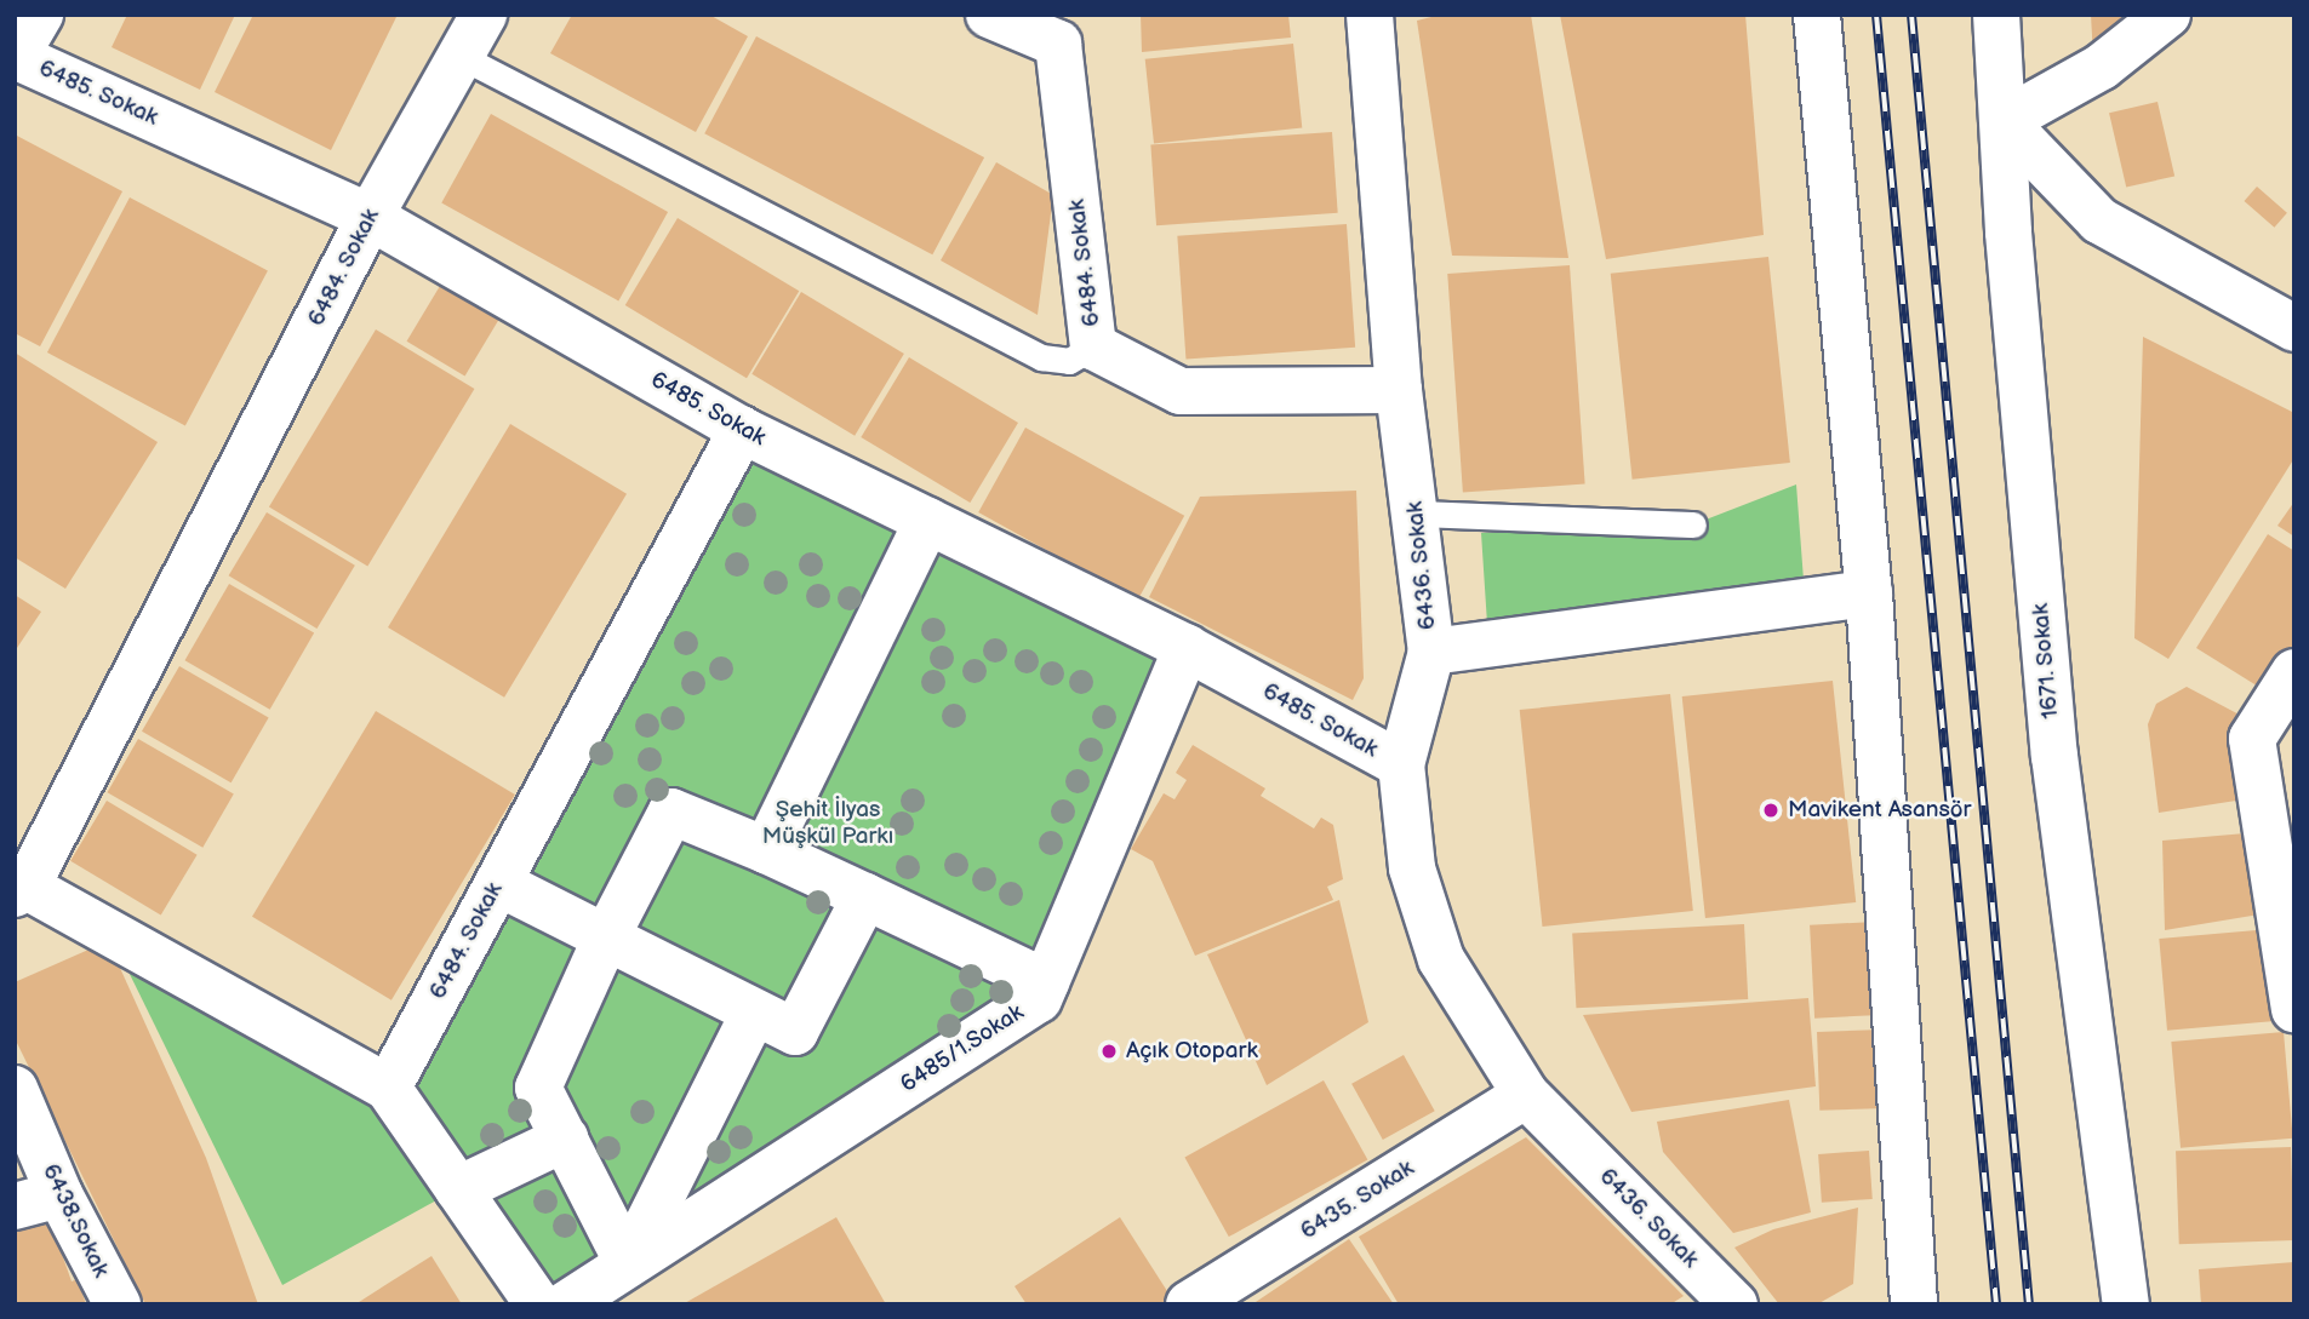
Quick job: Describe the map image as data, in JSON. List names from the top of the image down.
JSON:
{
  "streets": {
    "street": [
      "6485. Sokak",
      "6484. Sokak",
      "6436. Sokak",
      "1671. Sokak",
      "6485/1.Sokak",
      "6435. Sokak",
      "6438.Sokak"
    ]
  },
  "crossings": [
    ["6485. Sokak", "6484. Sokak"],
    ["6485. Sokak", "6436. Sokak"],
    ["6485. Sokak", "6485/1.Sokak"],
    ["6484. Sokak", "6436. Sokak"],
    ["6436. Sokak", "6435. Sokak"]
  ],
  "parks": ["Şehit İlyas Müşkül Parkı"],
  "places": ["Mavikent Asansör", "Açık Otopark"]
}
